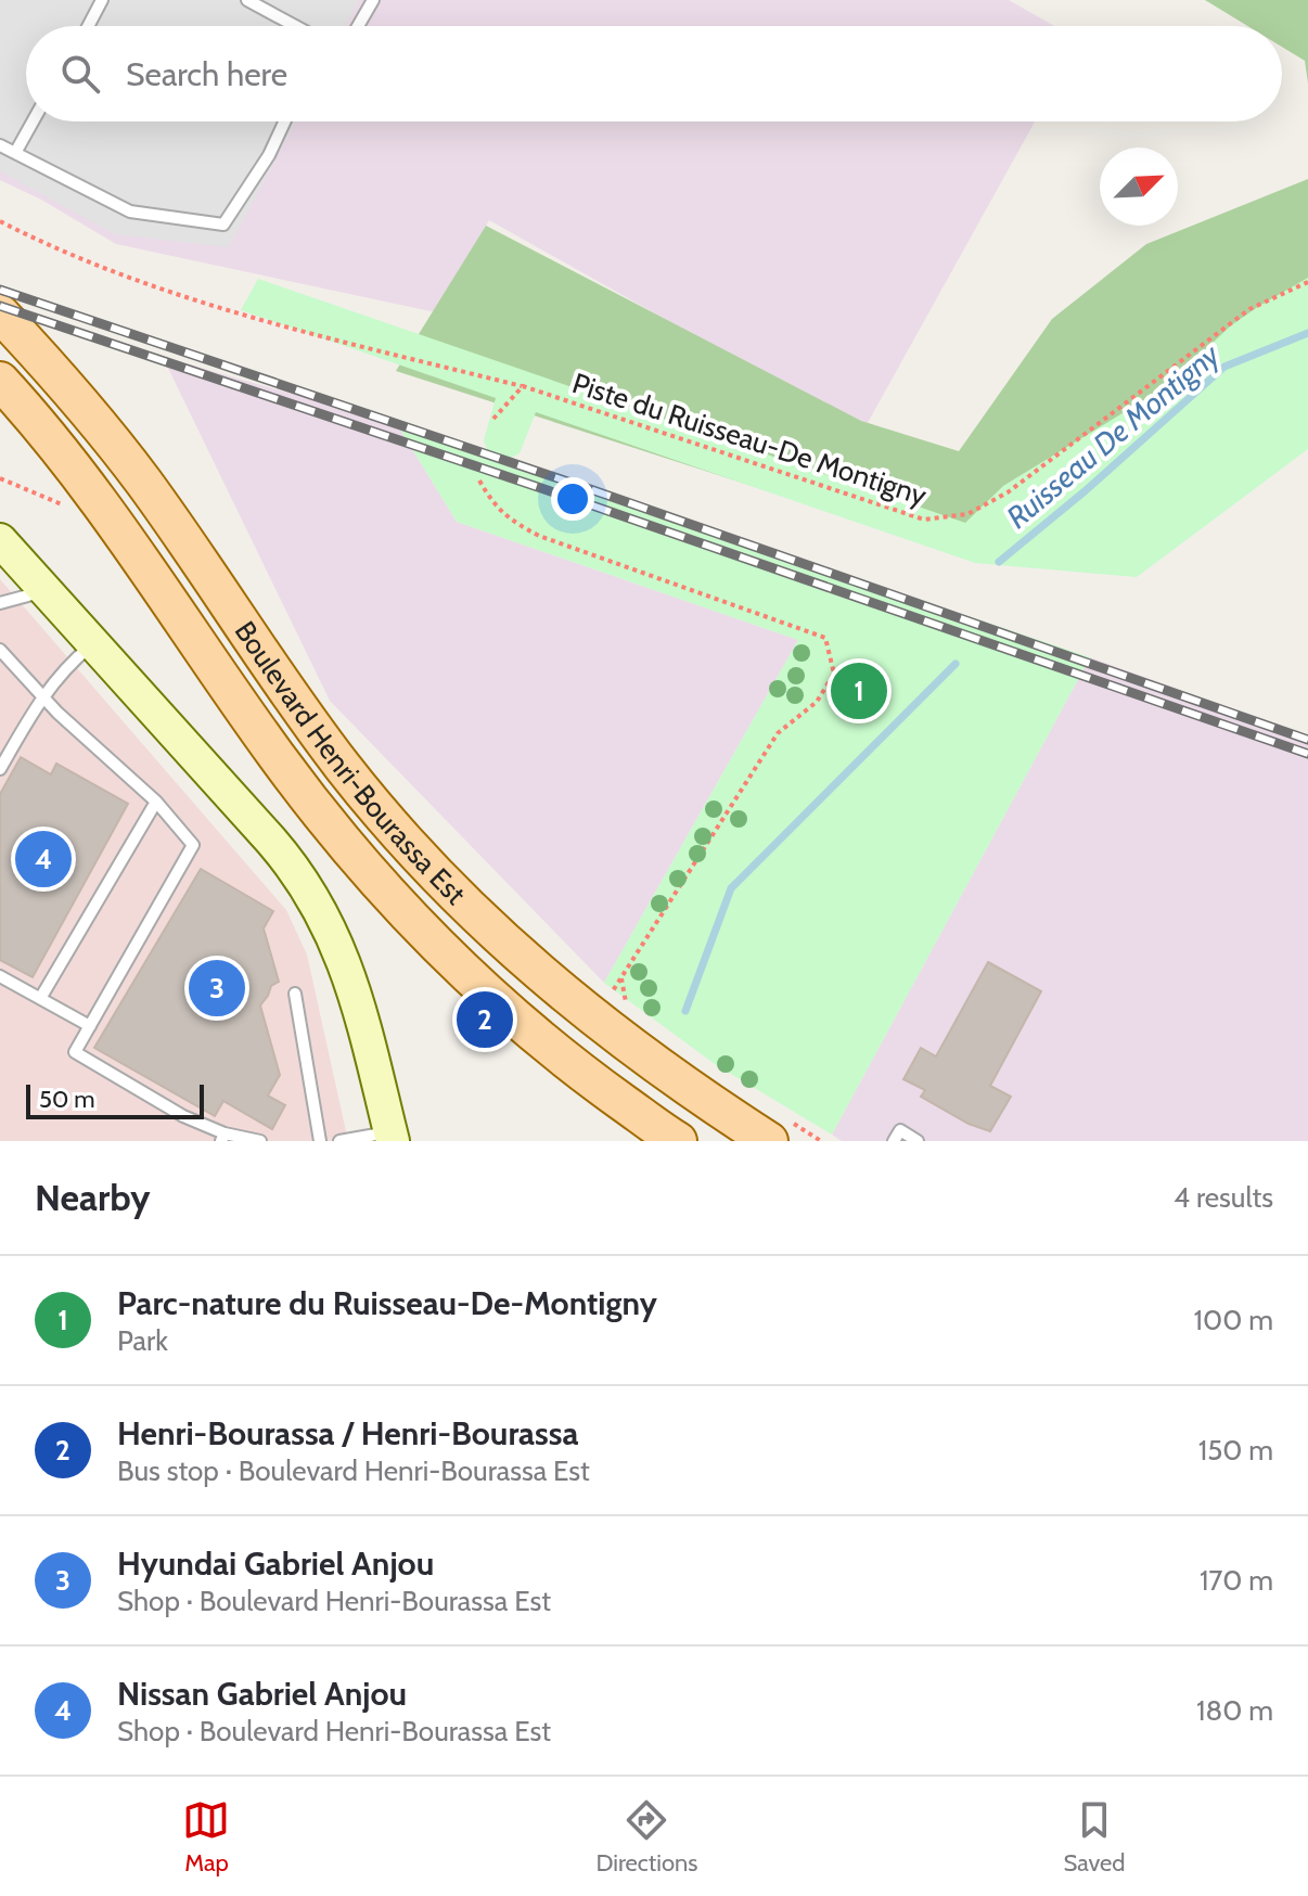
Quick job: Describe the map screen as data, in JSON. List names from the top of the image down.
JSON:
{
  "streets": {
    "main road": ["Boulevard Henri-Bourassa Est"],
    "path": ["Piste du Ruisseau-De Montigny"]
  },
  "water": ["Ruisseau De Montigny"],
  "scale_bar": "50 m",
  "north": "top right",
  "page": {
    "search": "Search here",
    "pins": [
      "1",
      "4",
      "3",
      "2"
    ],
    "scale": "50 m",
    "heading": ["Nearby", "4 results"],
    "list": [
      {
        "mark": "1",
        "name": "Parc-nature du Ruisseau-De-Montigny",
        "note": "Park",
        "value": "100 m"
      },
      {
        "mark": "2",
        "name": "Henri-Bourassa / Henri-Bourassa",
        "note": "Bus stop · Boulevard Henri-Bourassa Est",
        "value": "150 m"
      },
      {
        "mark": "3",
        "name": "Hyundai Gabriel Anjou",
        "note": "Shop · Boulevard Henri-Bourassa Est",
        "value": "170 m"
      },
      {
        "mark": "4",
        "name": "Nissan Gabriel Anjou",
        "note": "Shop · Boulevard Henri-Bourassa Est",
        "value": "180 m"
      }
    ],
    "nav": ["Map", "Directions", "Saved"]
  }
}
